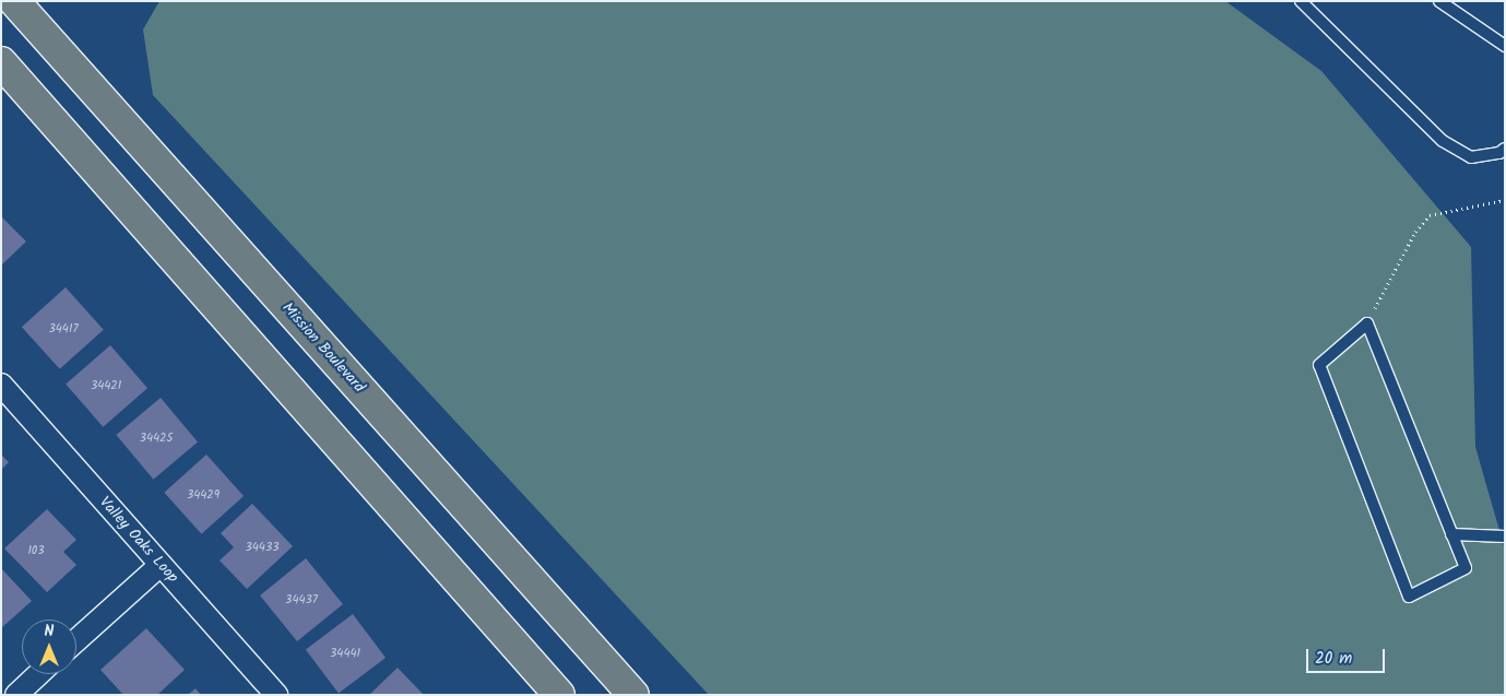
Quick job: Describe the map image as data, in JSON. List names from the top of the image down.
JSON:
{
  "streets": {
    "main road": ["Mission Boulevard"],
    "street": ["Valley Oaks Loop"]
  },
  "house_numbers": [
    "34417",
    "34421",
    "34425",
    "34429",
    "34433",
    "103",
    "34437",
    "34441"
  ],
  "scale_bar": "20 m",
  "north": "top"
}
